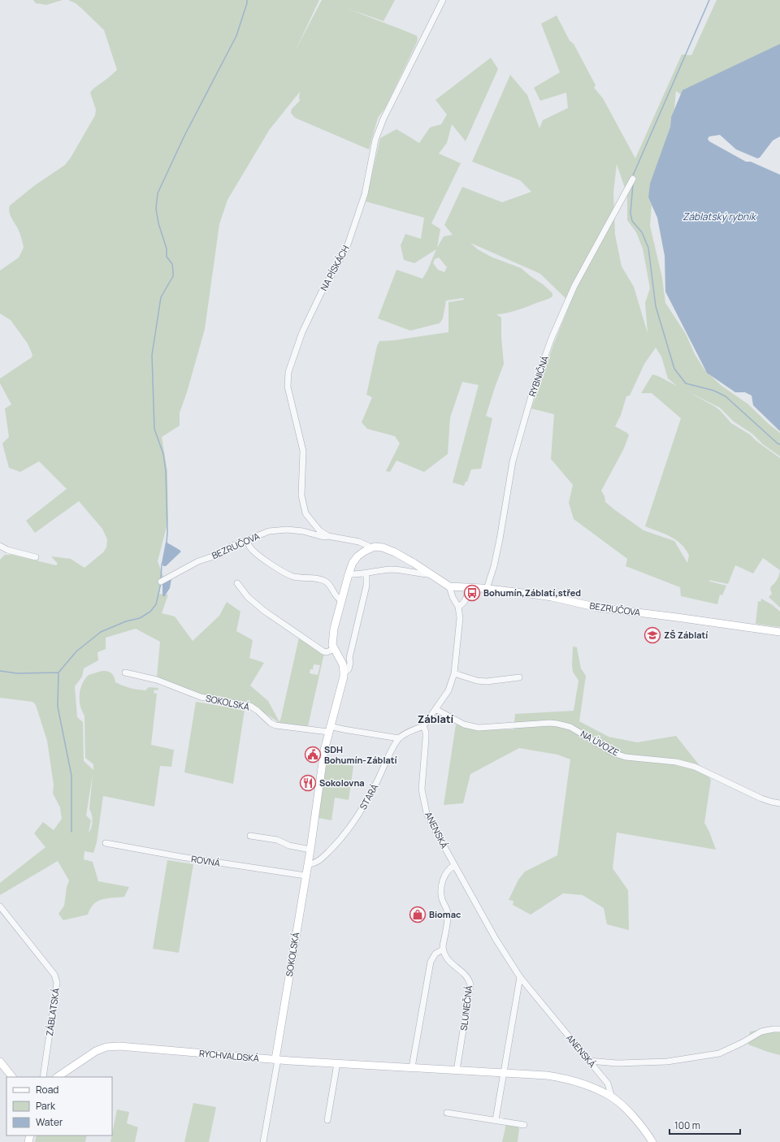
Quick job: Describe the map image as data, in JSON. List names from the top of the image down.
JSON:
{
  "streets": {
    "main road": ["BEZRUČOVA", "SOKOLSKÁ", "RYCHVALDSKÁ"],
    "street": [
      "NA PÍSKÁCH",
      "RYBNIČNÁ",
      "NA ÚVOZE",
      "STARÁ",
      "ANENSKÁ",
      "ROVNÁ",
      "SLUNEČNÁ",
      "ZÁBLATSKÁ"
    ]
  },
  "crossings": [
    ["NA PÍSKÁCH", "BEZRUČOVA"],
    ["RYBNIČNÁ", "BEZRUČOVA"],
    ["SOKOLSKÁ", "STARÁ"],
    ["SOKOLSKÁ", "ROVNÁ"],
    ["SOKOLSKÁ", "RYCHVALDSKÁ"],
    ["ANENSKÁ", "RYCHVALDSKÁ"],
    ["SLUNEČNÁ", "RYCHVALDSKÁ"]
  ],
  "districts": ["Záblatí"],
  "water": ["Záblatský rybník"],
  "places": {
    "bus stop": ["Bohumín,Záblatí,střed"],
    "school or university": ["ZŠ Záblatí"],
    "public building": ["SDH Bohumín-Záblatí"],
    "restaurant": ["Sokolovna"],
    "shop": ["Biomac"]
  },
  "legend": ["Road", "Park", "Water"],
  "scale_bar": "100 m"
}
